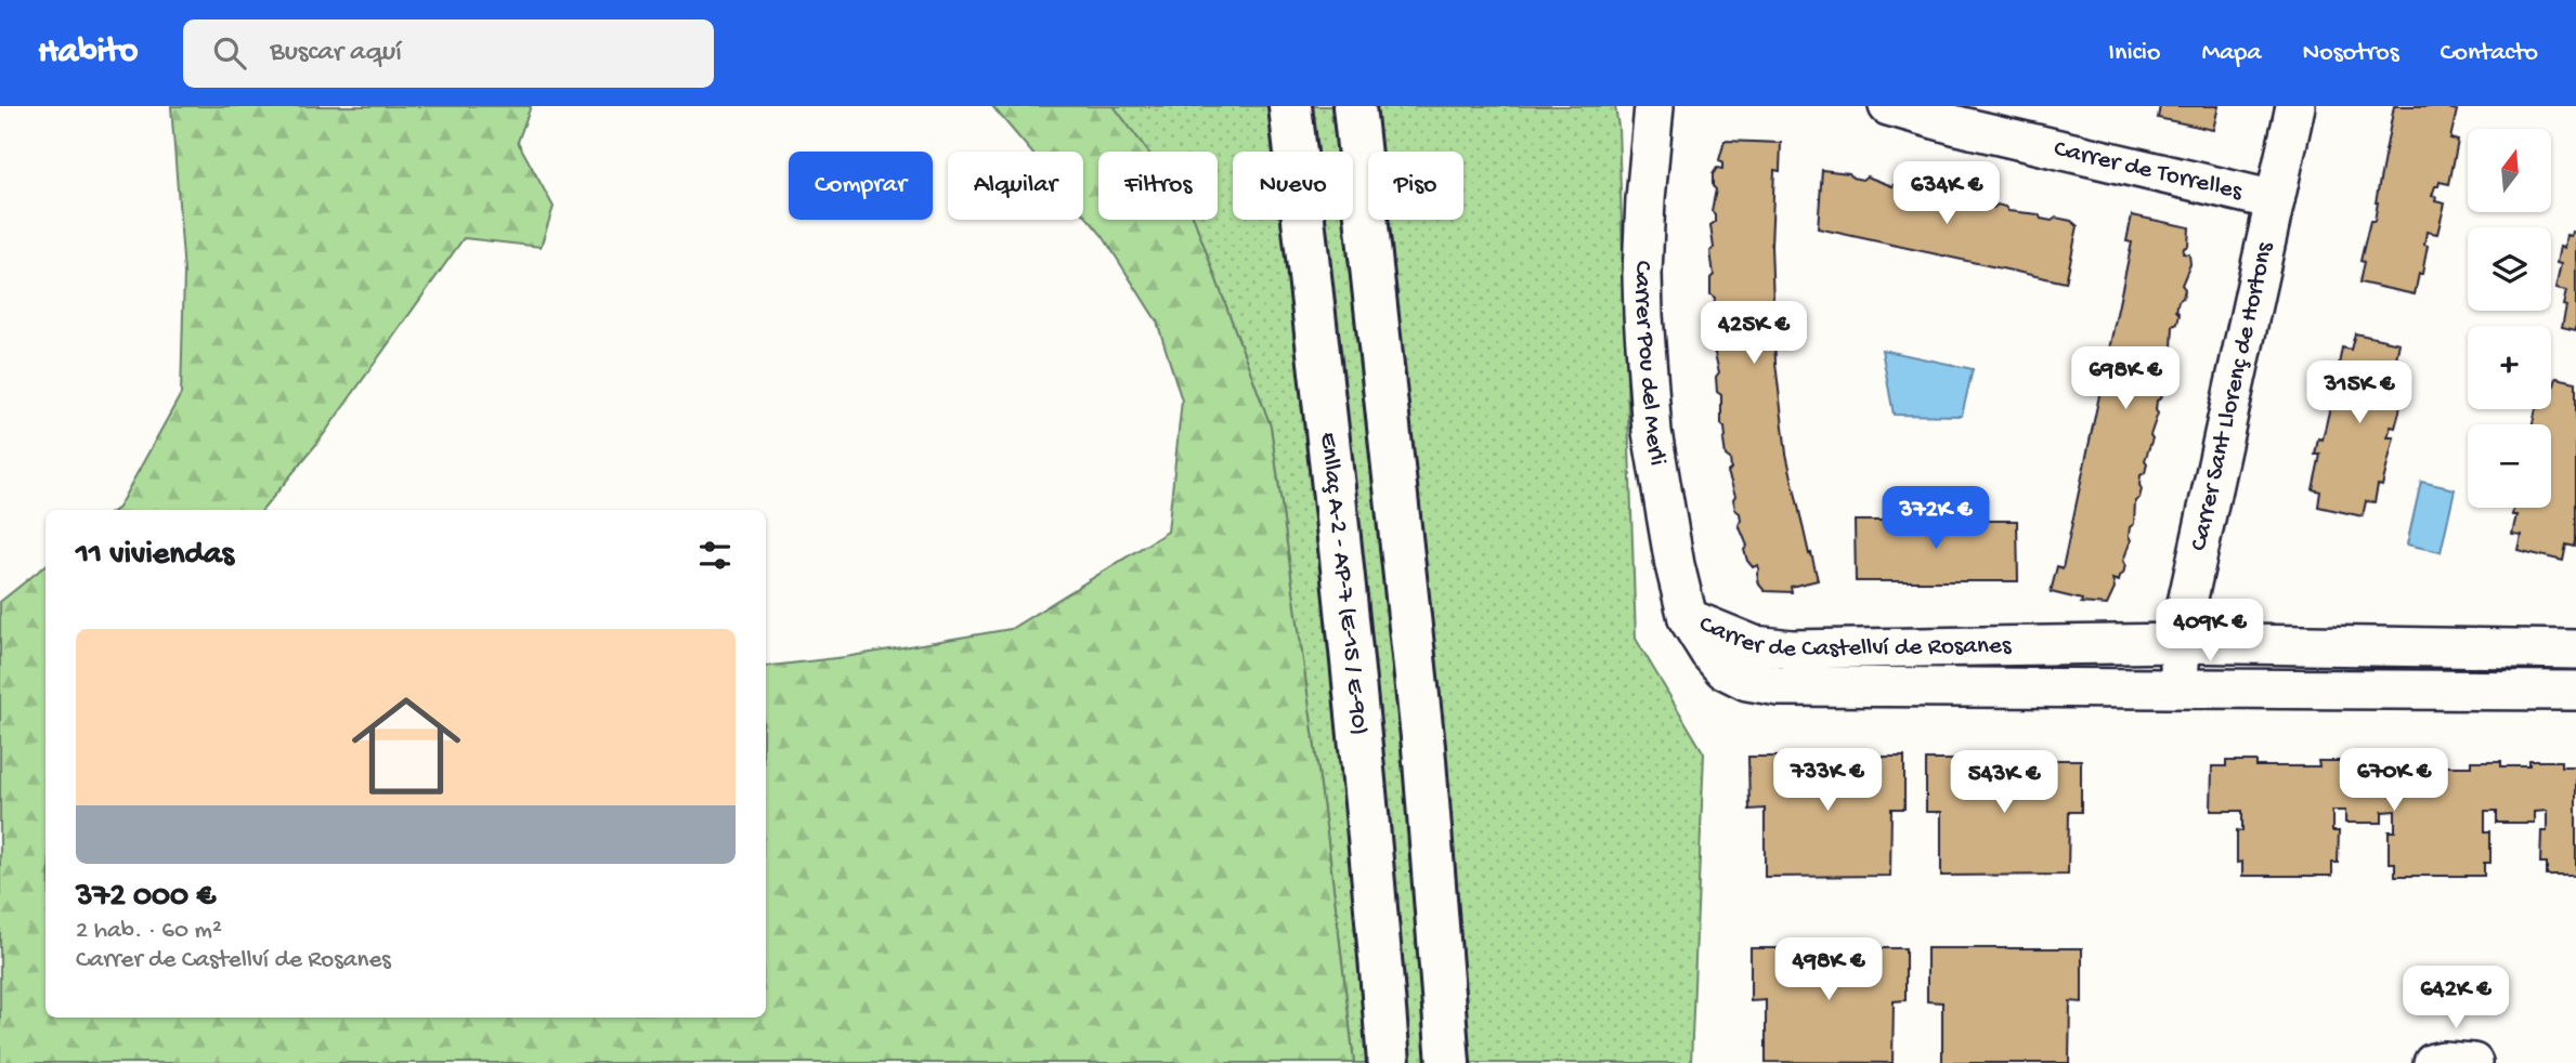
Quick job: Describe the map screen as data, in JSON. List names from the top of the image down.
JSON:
{
  "streets": {
    "highway": ["Enllaç A-2 - AP-7 (E-15 / E-90)"],
    "street": [
      "Carrer de Torrelles",
      "Carrer Pou del Merli",
      "Carrer Sant Llorenç de Hortons",
      "Carrer de Castellví de Rosanes"
    ]
  },
  "crossings": [
    ["Carrer de Torrelles", "Carrer Sant Llorenç de Hortons"],
    ["Carrer Pou del Merli", "Carrer de Castellví de Rosanes"],
    ["Carrer Sant Llorenç de Hortons", "Carrer de Castellví de Rosanes"]
  ],
  "north": "top",
  "page": {
    "header": "Habito",
    "search": "Buscar aquí",
    "nav": [
      "Inicio",
      "Mapa",
      "Nosotros",
      "Contacto"
    ],
    "map_buttons": ["+", "−"],
    "chip": [
      "Comprar",
      "Alquilar",
      "Filtros",
      "Nuevo",
      "Piso"
    ],
    "price": [
      "634K €",
      "425K €",
      "698K €",
      "315K €",
      "372K €",
      "409K €",
      "733K €",
      "670K €",
      "543K €",
      "498K €",
      "642K €"
    ],
    "heading": "11 viviendas",
    "list": [
      {
        "name": "372 000 €",
        "note": "2 hab. · 60 m² · Carrer de Castellví de Rosanes"
      }
    ]
  }
}
